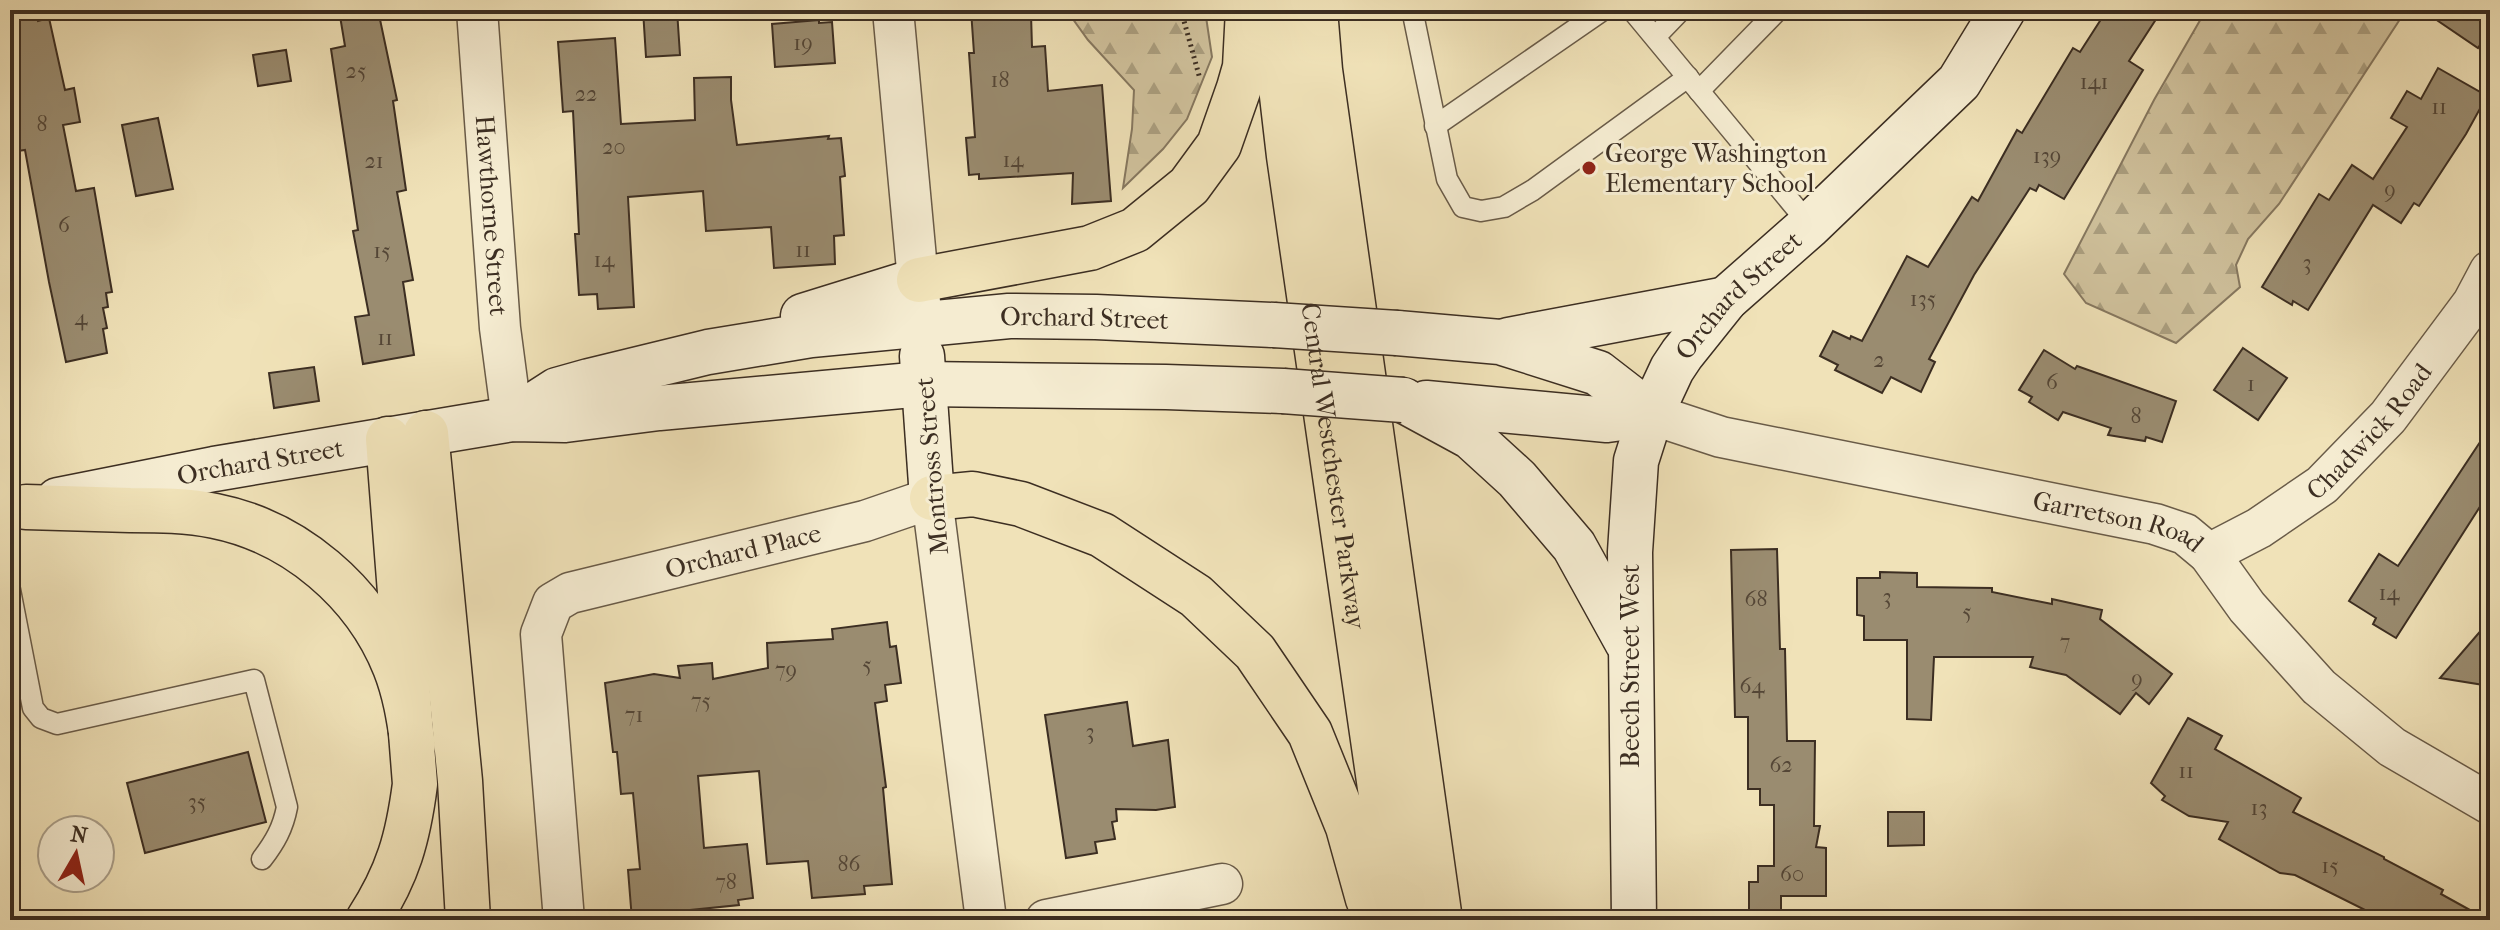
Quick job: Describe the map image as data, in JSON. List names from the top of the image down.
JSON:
{
  "streets": {
    "main road": ["Central Westchester Parkway"],
    "street": [
      "Hawthorne Street",
      "Orchard Street",
      "Chadwick Road",
      "Montross Street",
      "Garretson Road",
      "Orchard Place",
      "Beech Street West"
    ]
  },
  "crossings": [
    ["Hawthorne Street", "Orchard Street"],
    ["Orchard Street", "Montross Street"],
    ["Orchard Street", "Garretson Road"],
    ["Orchard Street", "Beech Street West"],
    ["Chadwick Road", "Garretson Road"],
    ["Montross Street", "Orchard Place"],
    ["Garretson Road", "Beech Street West"]
  ],
  "places": ["George Washington Elementary School"],
  "house_numbers": [
    "19",
    "25",
    "18",
    "141",
    "22",
    "11",
    "8",
    "20",
    "139",
    "14",
    "21",
    "9",
    "6",
    "11",
    "15",
    "14",
    "3",
    "135",
    "4",
    "11",
    "2",
    "6",
    "1",
    "8",
    "14",
    "3",
    "68",
    "5",
    "7",
    "5",
    "79",
    "9",
    "64",
    "75",
    "71",
    "3",
    "62",
    "11",
    "35",
    "13",
    "86",
    "15",
    "60",
    "78"
  ],
  "north": "top"
}
